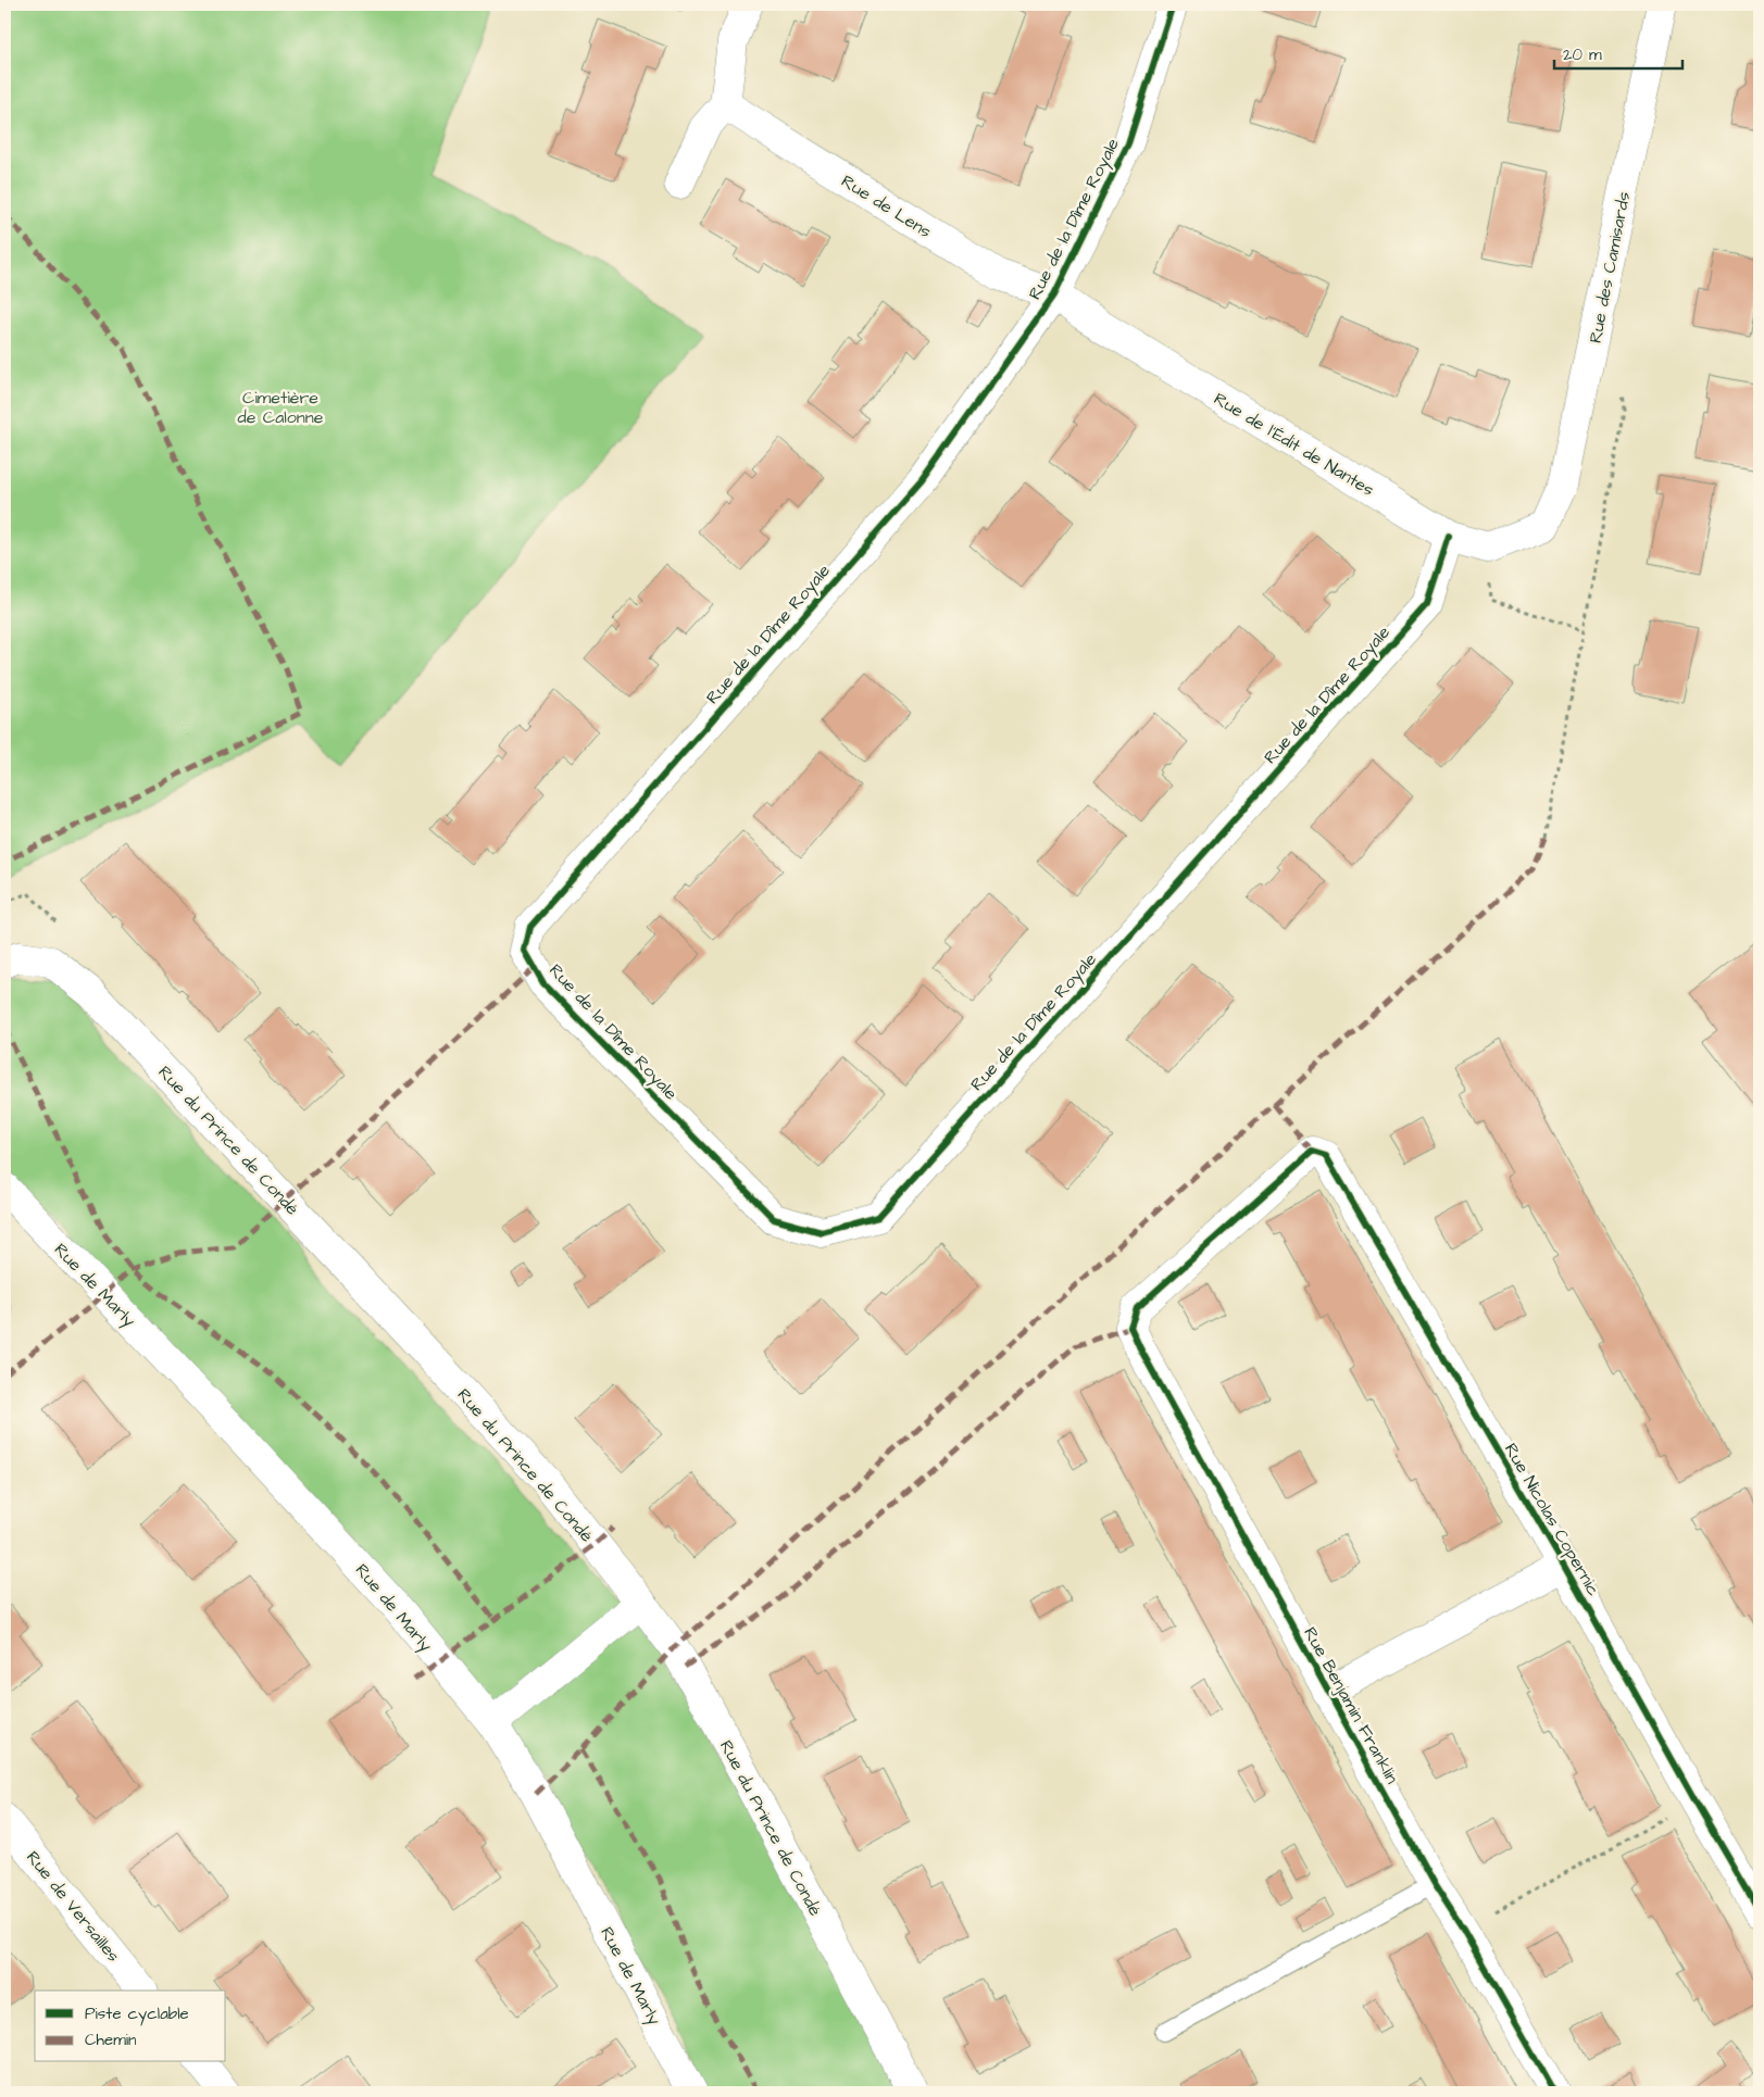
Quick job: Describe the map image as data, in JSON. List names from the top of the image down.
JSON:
{
  "streets": {
    "street": [
      "Rue de Lens",
      "Rue de la Dîme Royale",
      "Rue des Camisards",
      "Rue de l'Édit de Nantes",
      "Rue du Prince de Condé",
      "Rue de Marly",
      "Rue Nicolas Copernic",
      "Rue Benjamin Franklin",
      "Rue de Versailles"
    ]
  },
  "crossings": [
    ["Rue de Lens", "Rue de la Dîme Royale"],
    ["Rue de Lens", "Rue de l'Édit de Nantes"],
    ["Rue de la Dîme Royale", "Rue de l'Édit de Nantes"],
    ["Rue des Camisards", "Rue de l'Édit de Nantes"],
    ["Rue Nicolas Copernic", "Rue Benjamin Franklin"]
  ],
  "parks": ["Cimetière de Calonne"],
  "legend": ["Piste cyclable", "Chemin"],
  "scale_bar": "20 m"
}
